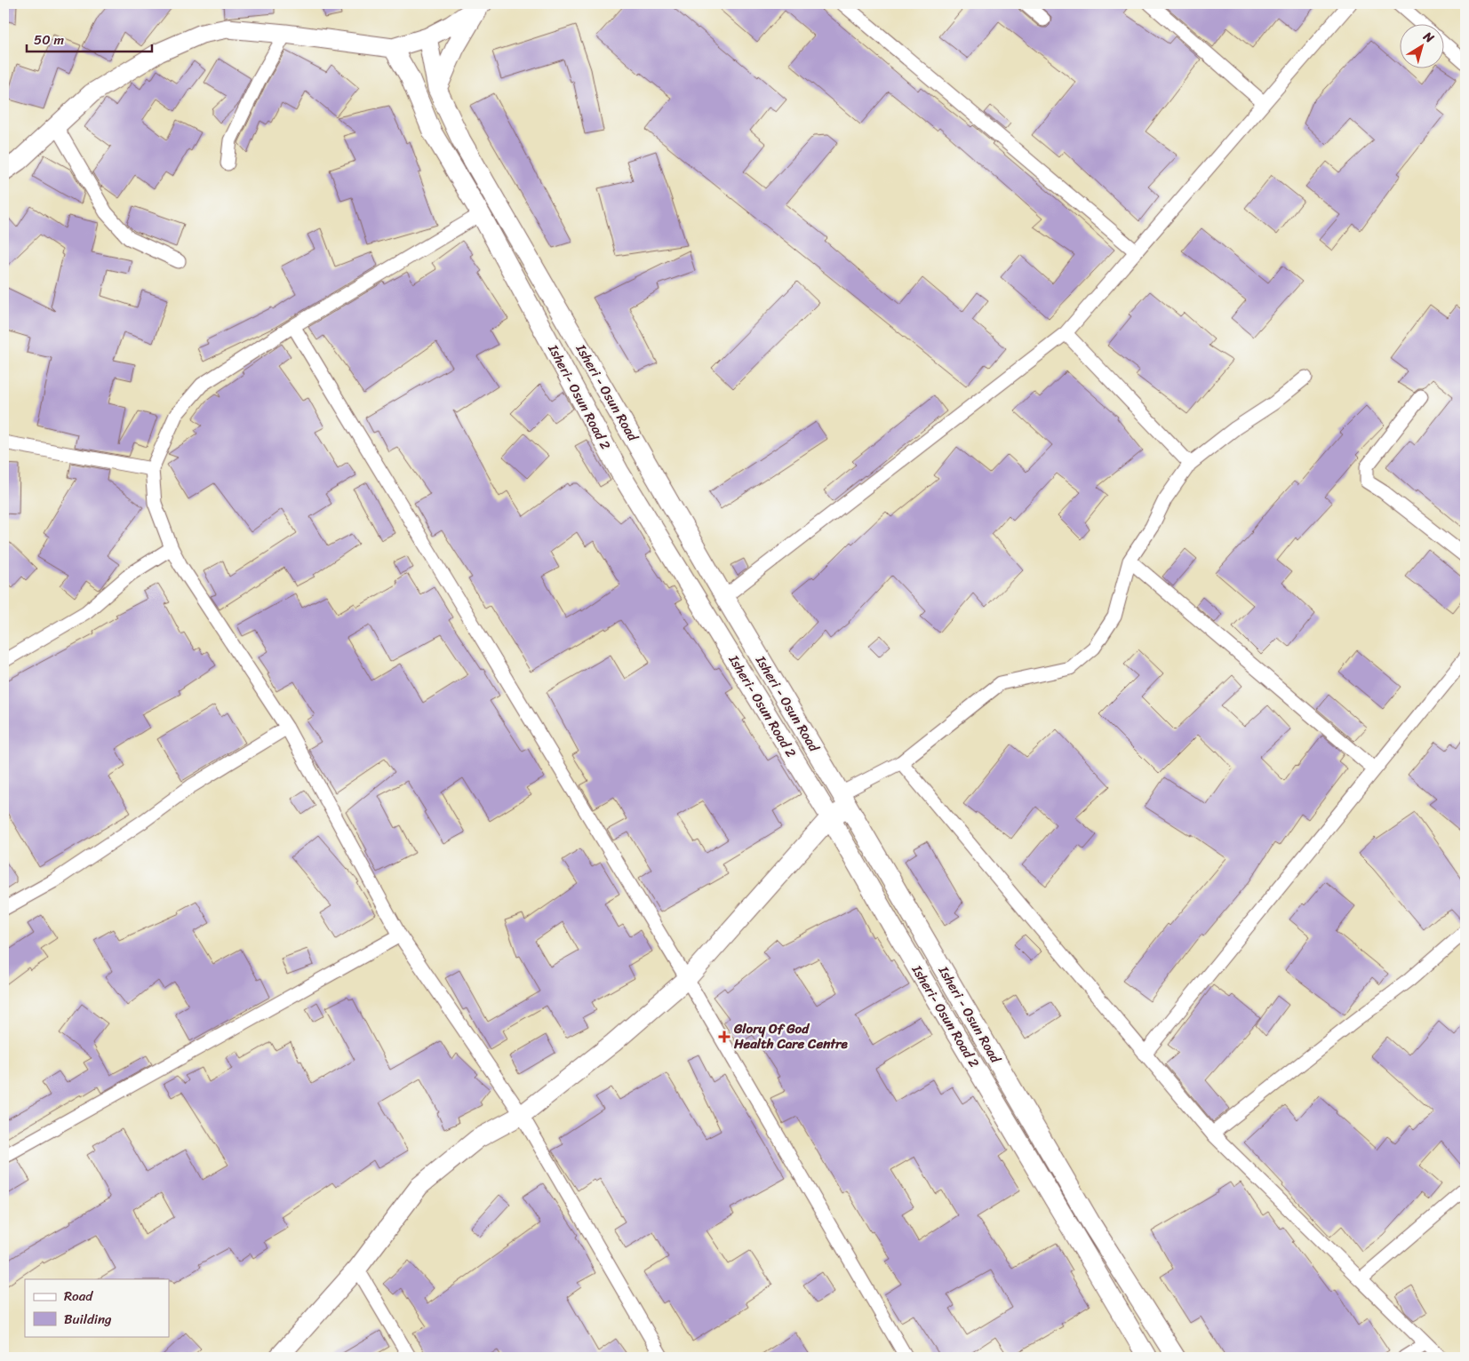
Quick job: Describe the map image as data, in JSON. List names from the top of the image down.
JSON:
{
  "streets": {
    "main road": ["Isheri - Osun Road", "Isheri- Osun Road 2"]
  },
  "places": {
    "health": ["Glory Of God Health Care Centre"]
  },
  "legend": ["Road", "Building"],
  "scale_bar": "50 m",
  "north": "top right"
}
